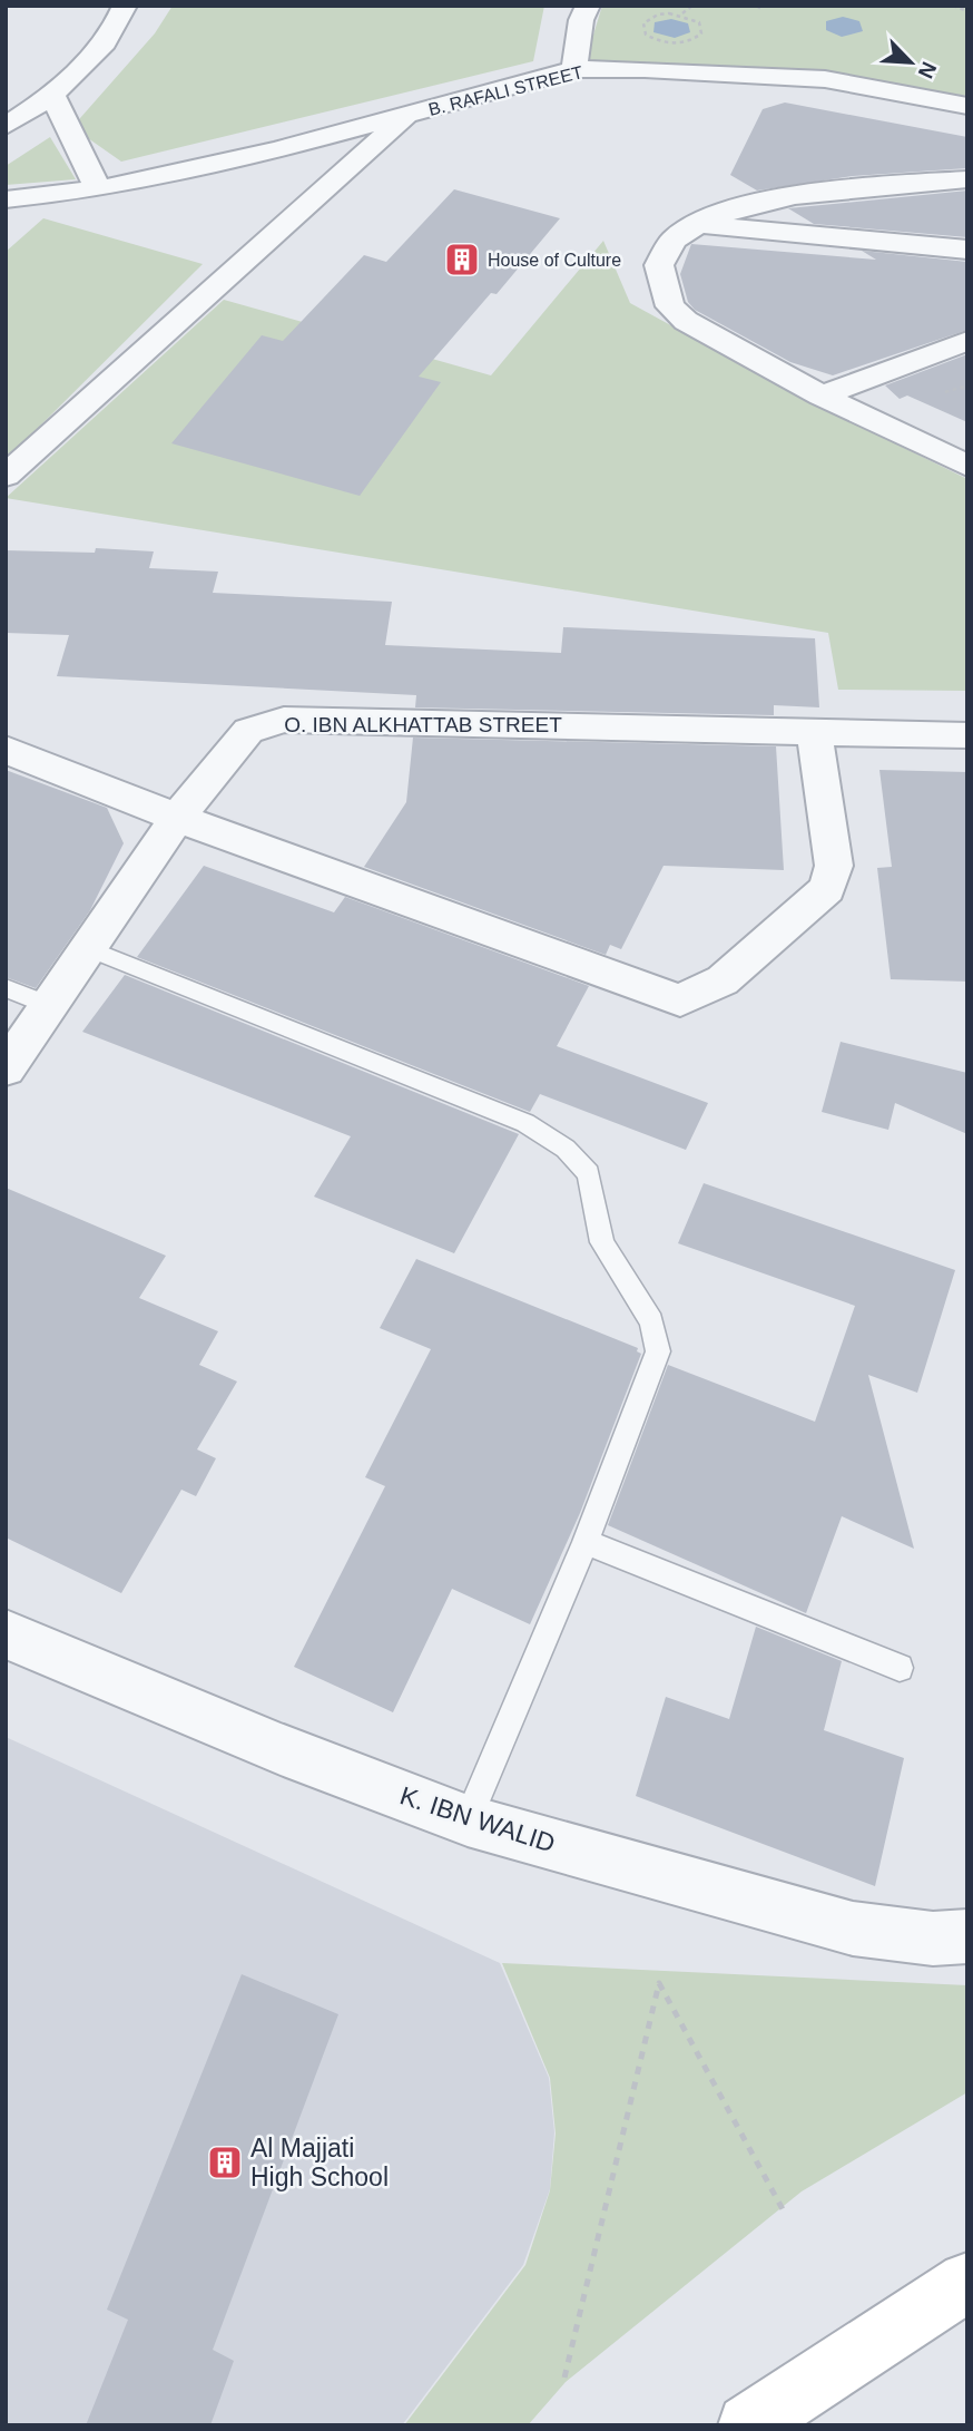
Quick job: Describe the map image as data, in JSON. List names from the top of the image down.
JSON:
{
  "streets": {
    "street": ["B. RAFALI STREET", "O. IBN ALKHATTAB STREET", "K. IBN WALID"]
  },
  "places": {
    "building": ["House of Culture", "Al Majjati High School"]
  },
  "north": "bottom right"
}
